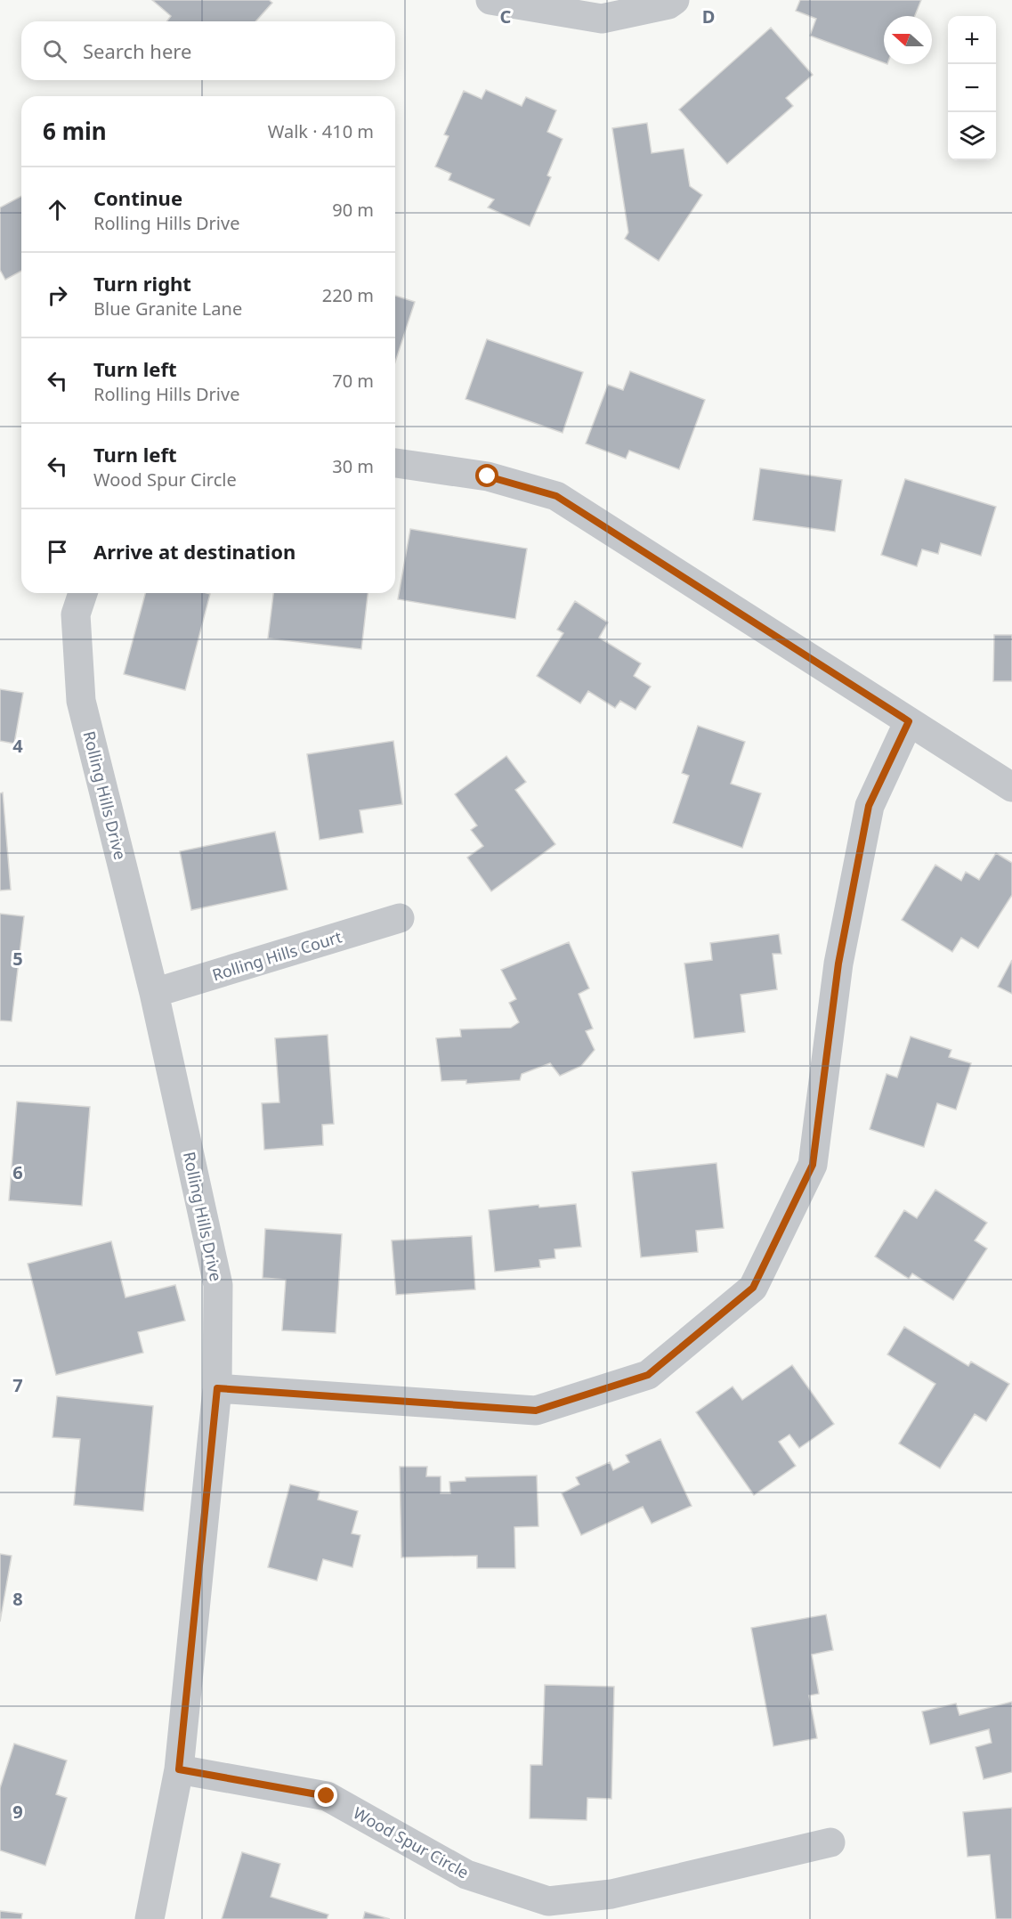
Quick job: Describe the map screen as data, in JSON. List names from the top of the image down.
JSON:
{
  "streets": {
    "street": ["Rolling Hills Drive", "Rolling Hills Court", "Wood Spur Circle"]
  },
  "crossings": [
    ["Rolling Hills Drive", "Rolling Hills Court"],
    ["Rolling Hills Drive", "Wood Spur Circle"]
  ],
  "north": "left",
  "page": {
    "map_buttons": ["+", "−"],
    "search": "Search here",
    "heading": ["6 min", "Walk · 410 m"],
    "list": [
      ["Continue", "Rolling Hills Drive", "90 m"],
      ["Turn right", "Blue Granite Lane", "220 m"],
      ["Turn left", "Rolling Hills Drive", "70 m"],
      ["Turn left", "Wood Spur Circle", "30 m"],
      "Arrive at destination"
    ]
  },
  "grid": {
    "columns": ["C", "D"],
    "rows": [
      "4",
      "5",
      "6",
      "7",
      "8",
      "9"
    ]
  }
}
